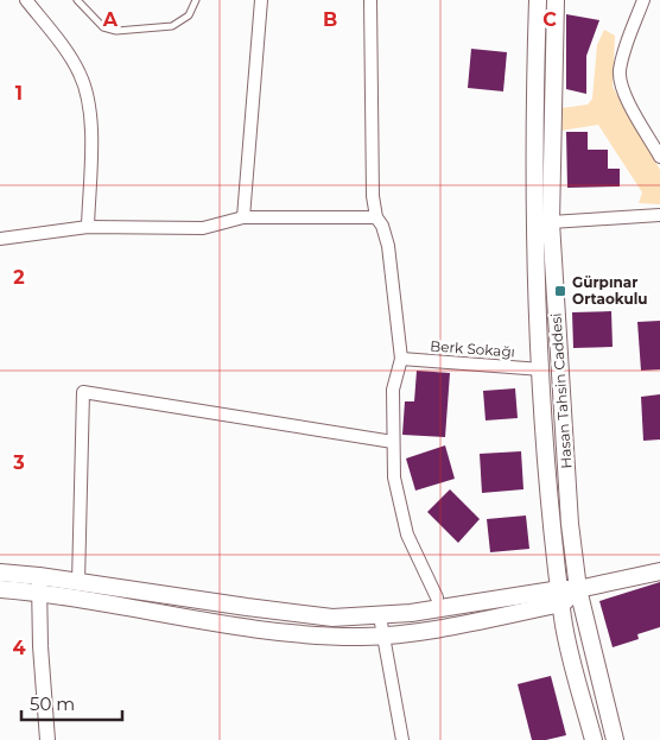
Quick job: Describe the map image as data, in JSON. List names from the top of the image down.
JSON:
{
  "streets": {
    "main road": ["Hasan Tahsin Caddesi"],
    "street": ["Berk Sokağı"]
  },
  "crossings": [
    ["Berk Sokağı", "Hasan Tahsin Caddesi"]
  ],
  "places": {
    "transit": ["Gürpınar Ortaokulu"]
  },
  "scale_bar": "50 m",
  "grid": {
    "columns": ["A", "B", "C"],
    "rows": [
      "1",
      "2",
      "3",
      "4"
    ]
  }
}
